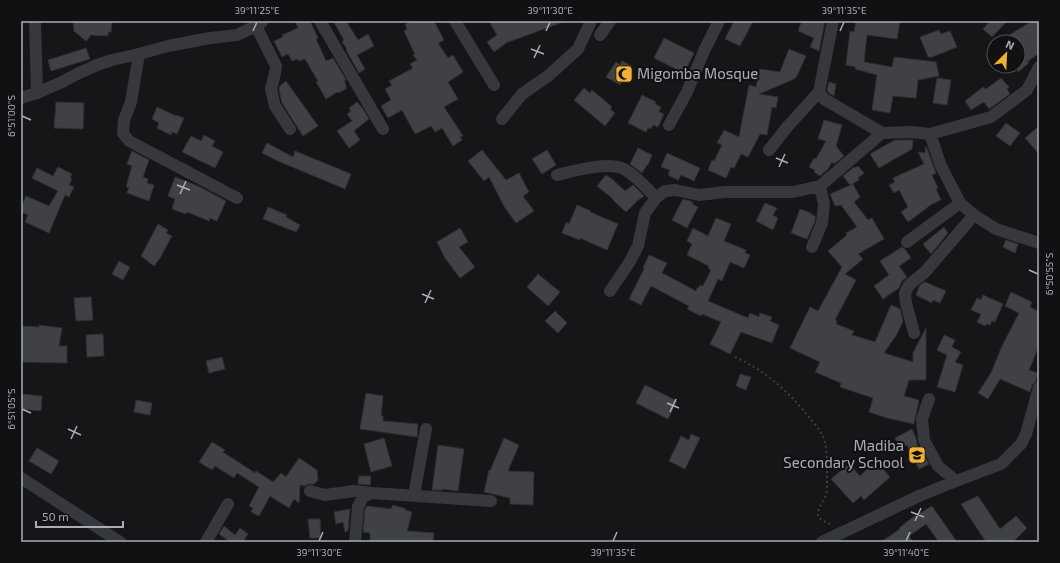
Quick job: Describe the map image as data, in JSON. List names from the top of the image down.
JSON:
{
  "places": {
    "mosque": ["Migomba Mosque"],
    "school or university": ["Madiba Secondary School"]
  },
  "scale_bar": "50 m",
  "north": "top right",
  "coordinates": [
    "39°11'25\"E",
    "39°11'30\"E",
    "39°11'35\"E",
    "6°51'00\"S",
    "6°50'55\"S",
    "6°51'05\"S",
    "39°11'40\"E"
  ]
}
